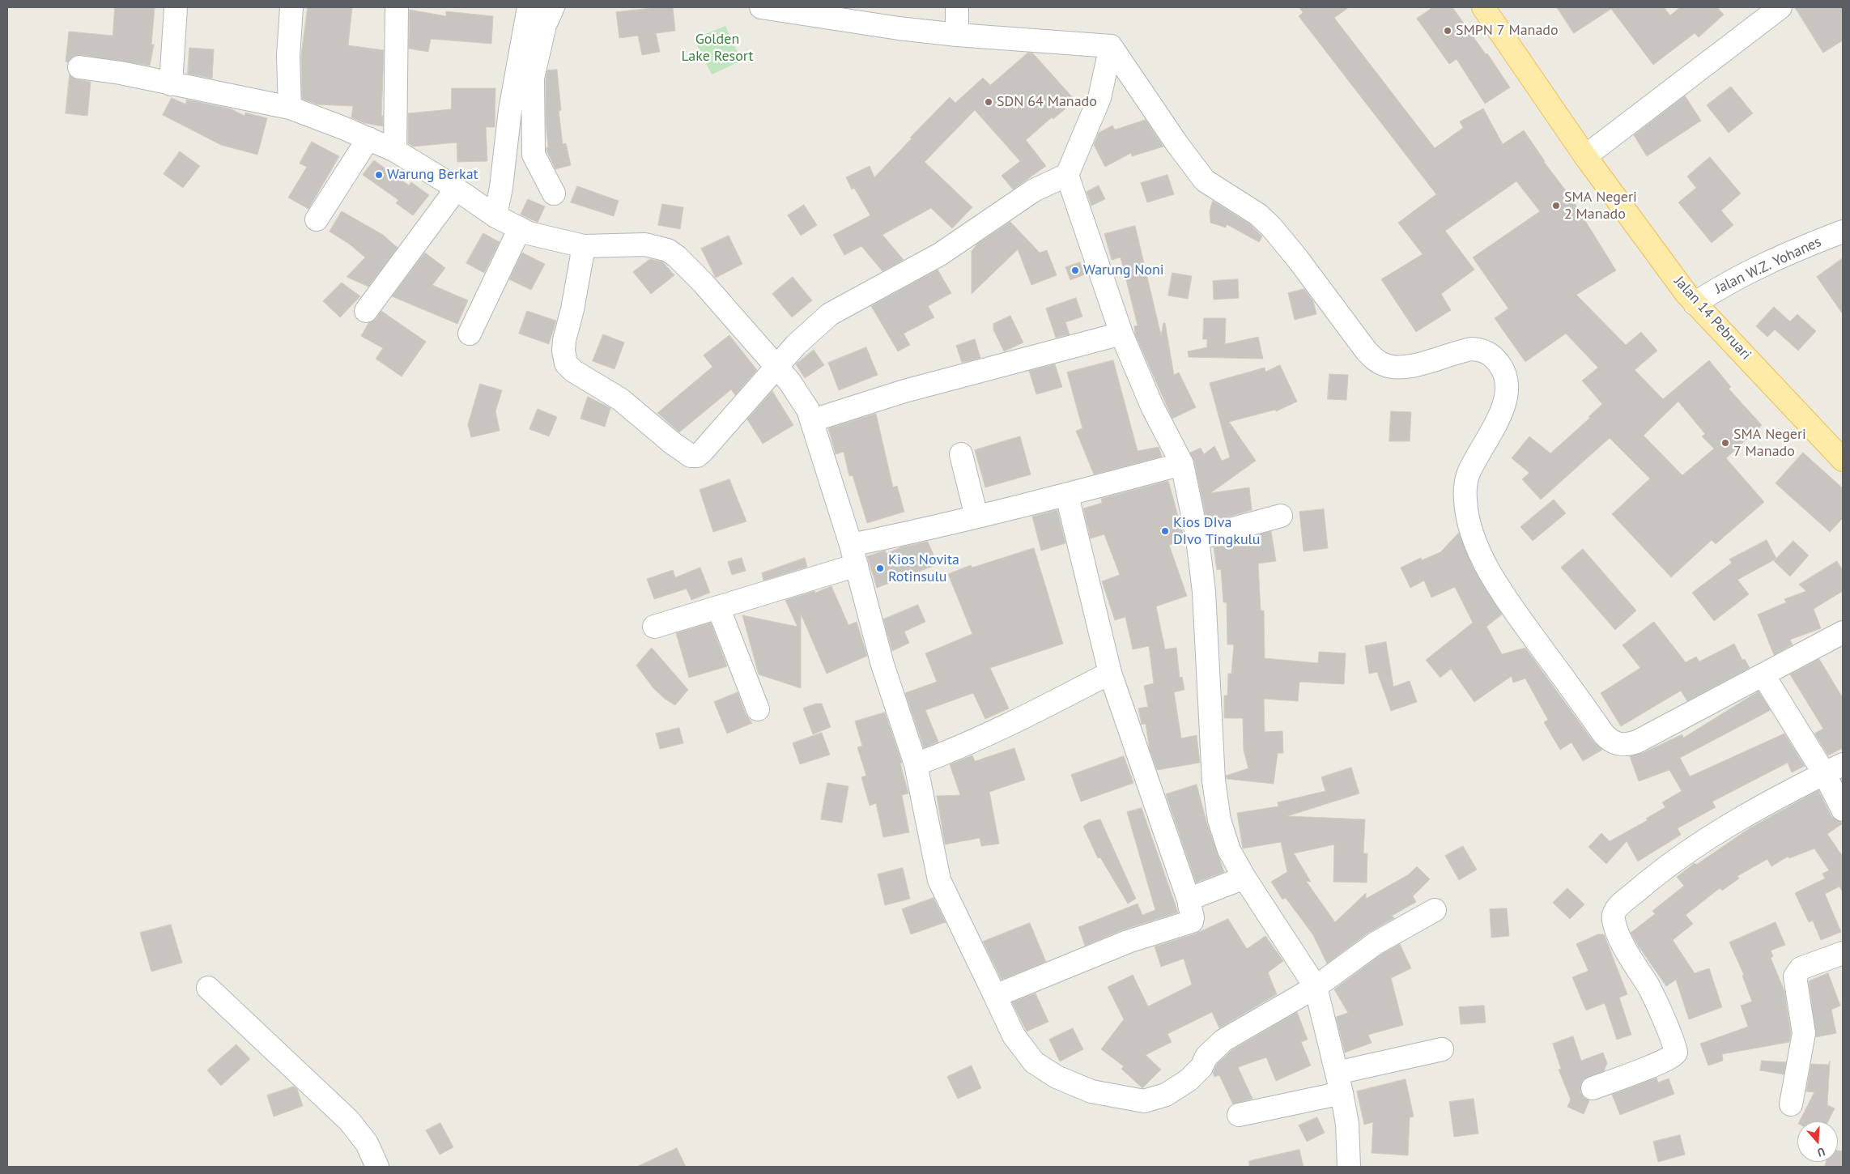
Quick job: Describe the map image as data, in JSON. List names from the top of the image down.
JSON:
{
  "streets": {
    "main road": ["Jalan 14 Pebruari"],
    "street": ["Jalan W.Z. Yohanes"]
  },
  "crossings": [
    ["Jalan W.Z. Yohanes", "Jalan 14 Pebruari"]
  ],
  "parks": ["Golden Lake Resort"],
  "places": [
    "SMPN 7 Manado",
    "SDN 64 Manado",
    "Warung Berkat",
    "SMA Negeri 2 Manado",
    "Warung Noni",
    "SMA Negeri 7 Manado",
    "Kios DIva DIvo Tingkulu",
    "Kios Novita Rotinsulu"
  ],
  "north": "bottom"
}
